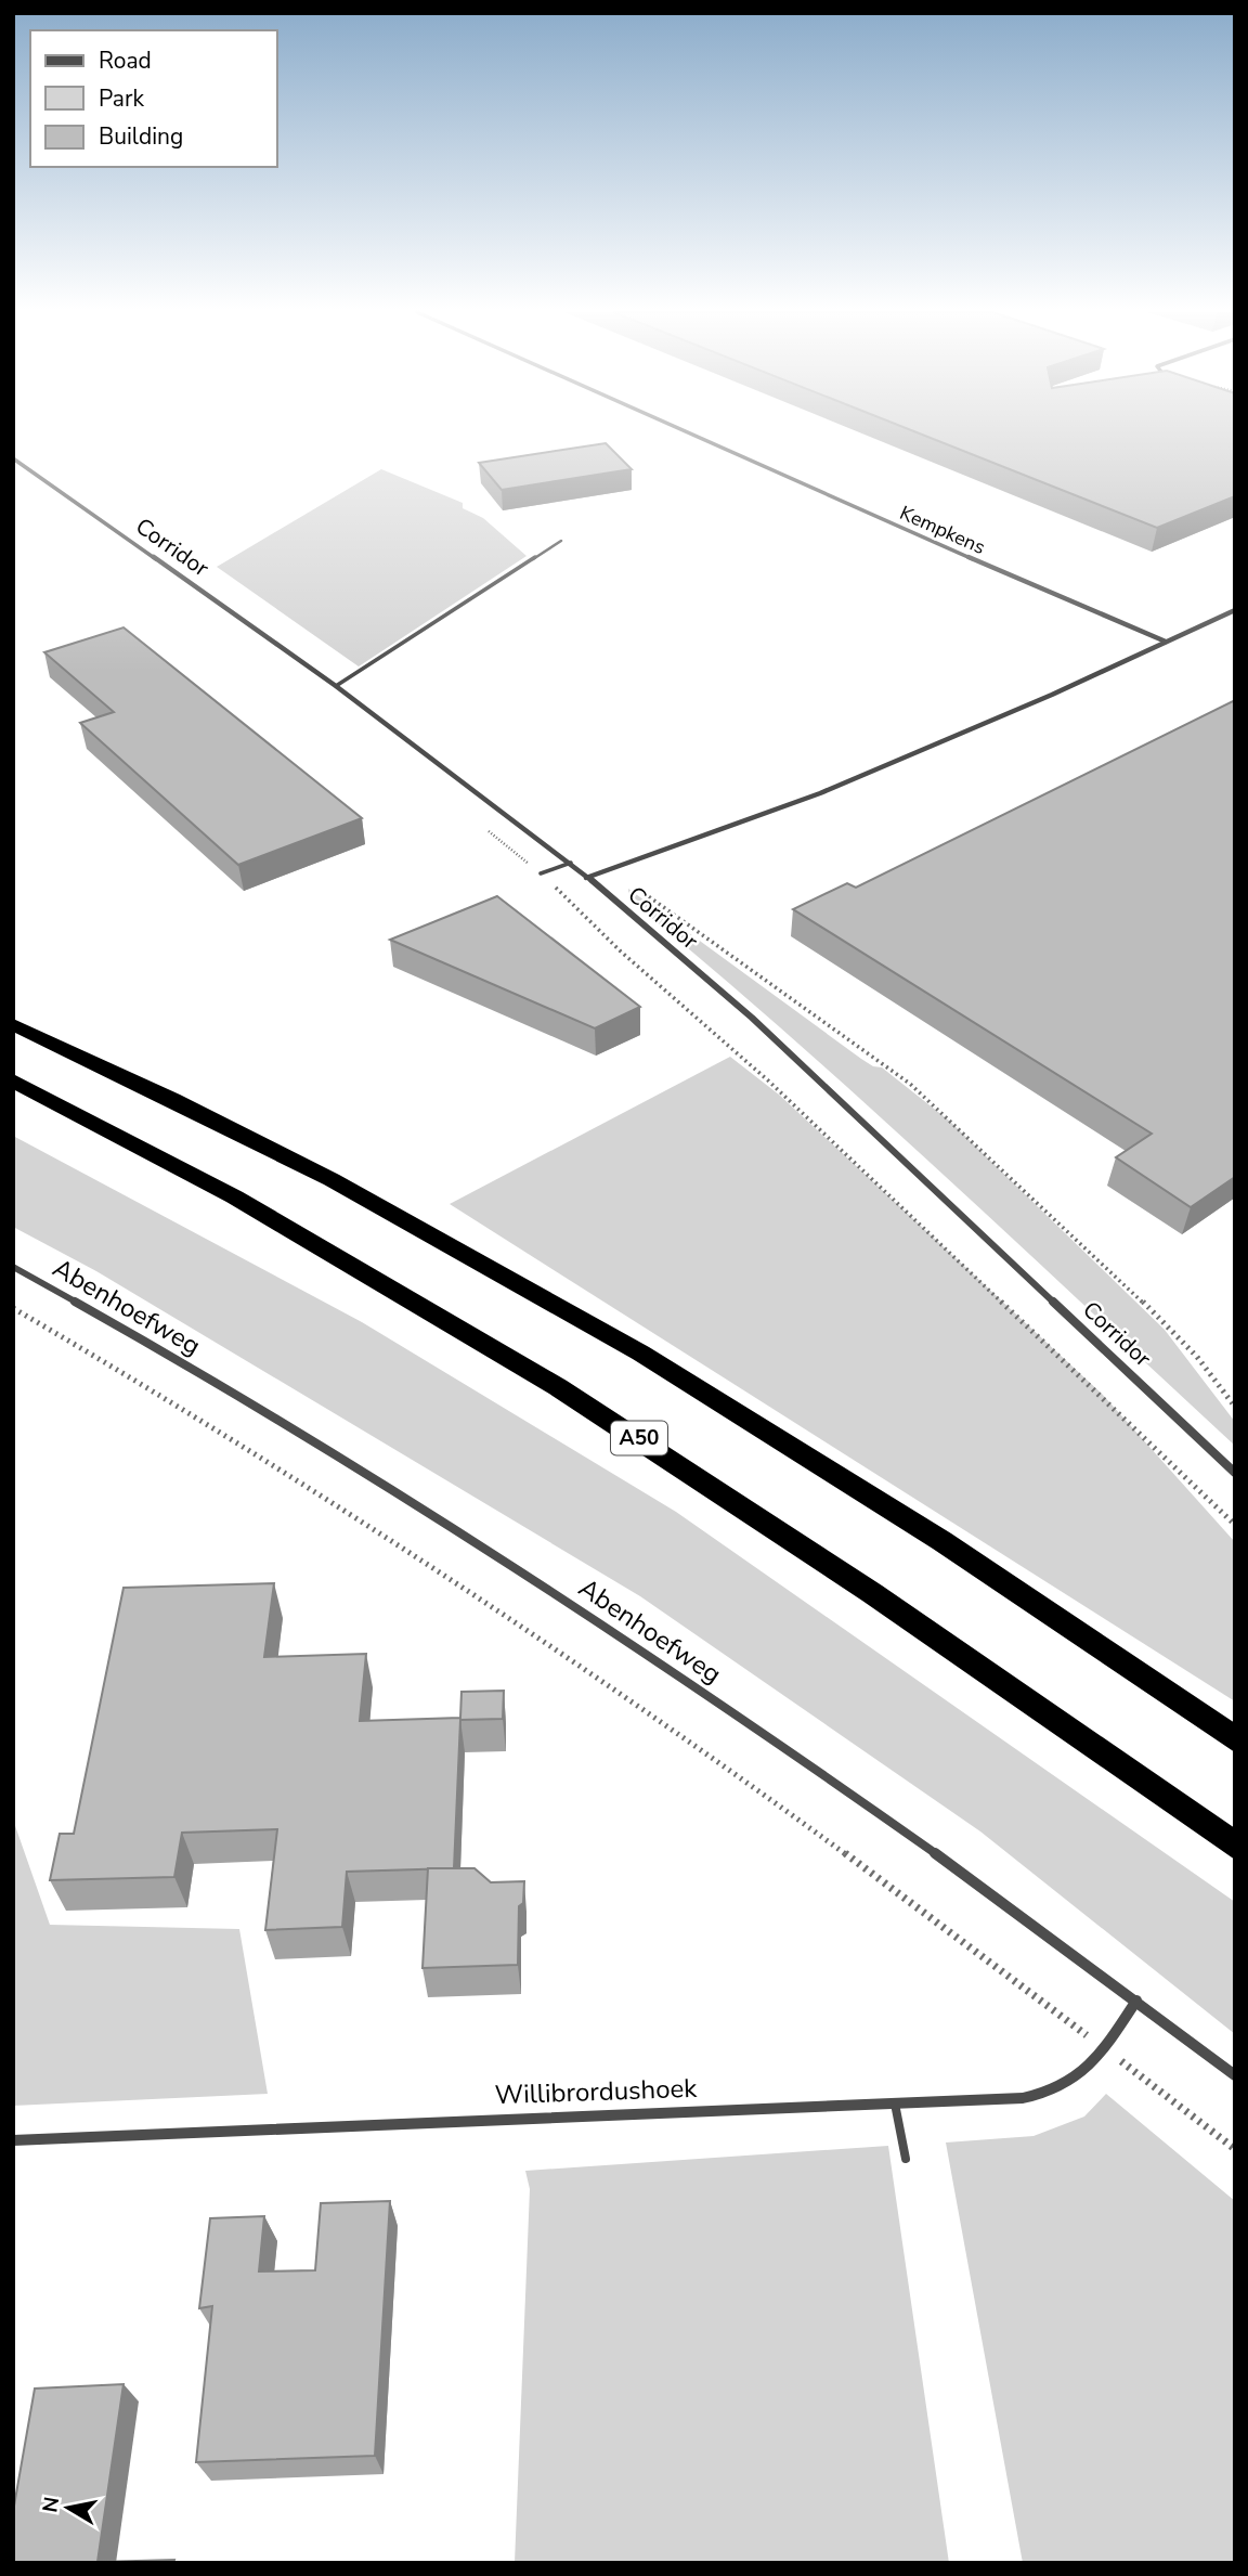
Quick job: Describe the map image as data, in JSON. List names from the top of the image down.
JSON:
{
  "streets": {
    "highway": ["A50"],
    "street": [
      "Kempkens",
      "Corridor",
      "Abenhoefweg",
      "Willibrordushoek"
    ]
  },
  "crossings": [
    ["Abenhoefweg", "Willibrordushoek"]
  ],
  "legend": ["Road", "Park", "Building"],
  "north": "left"
}
